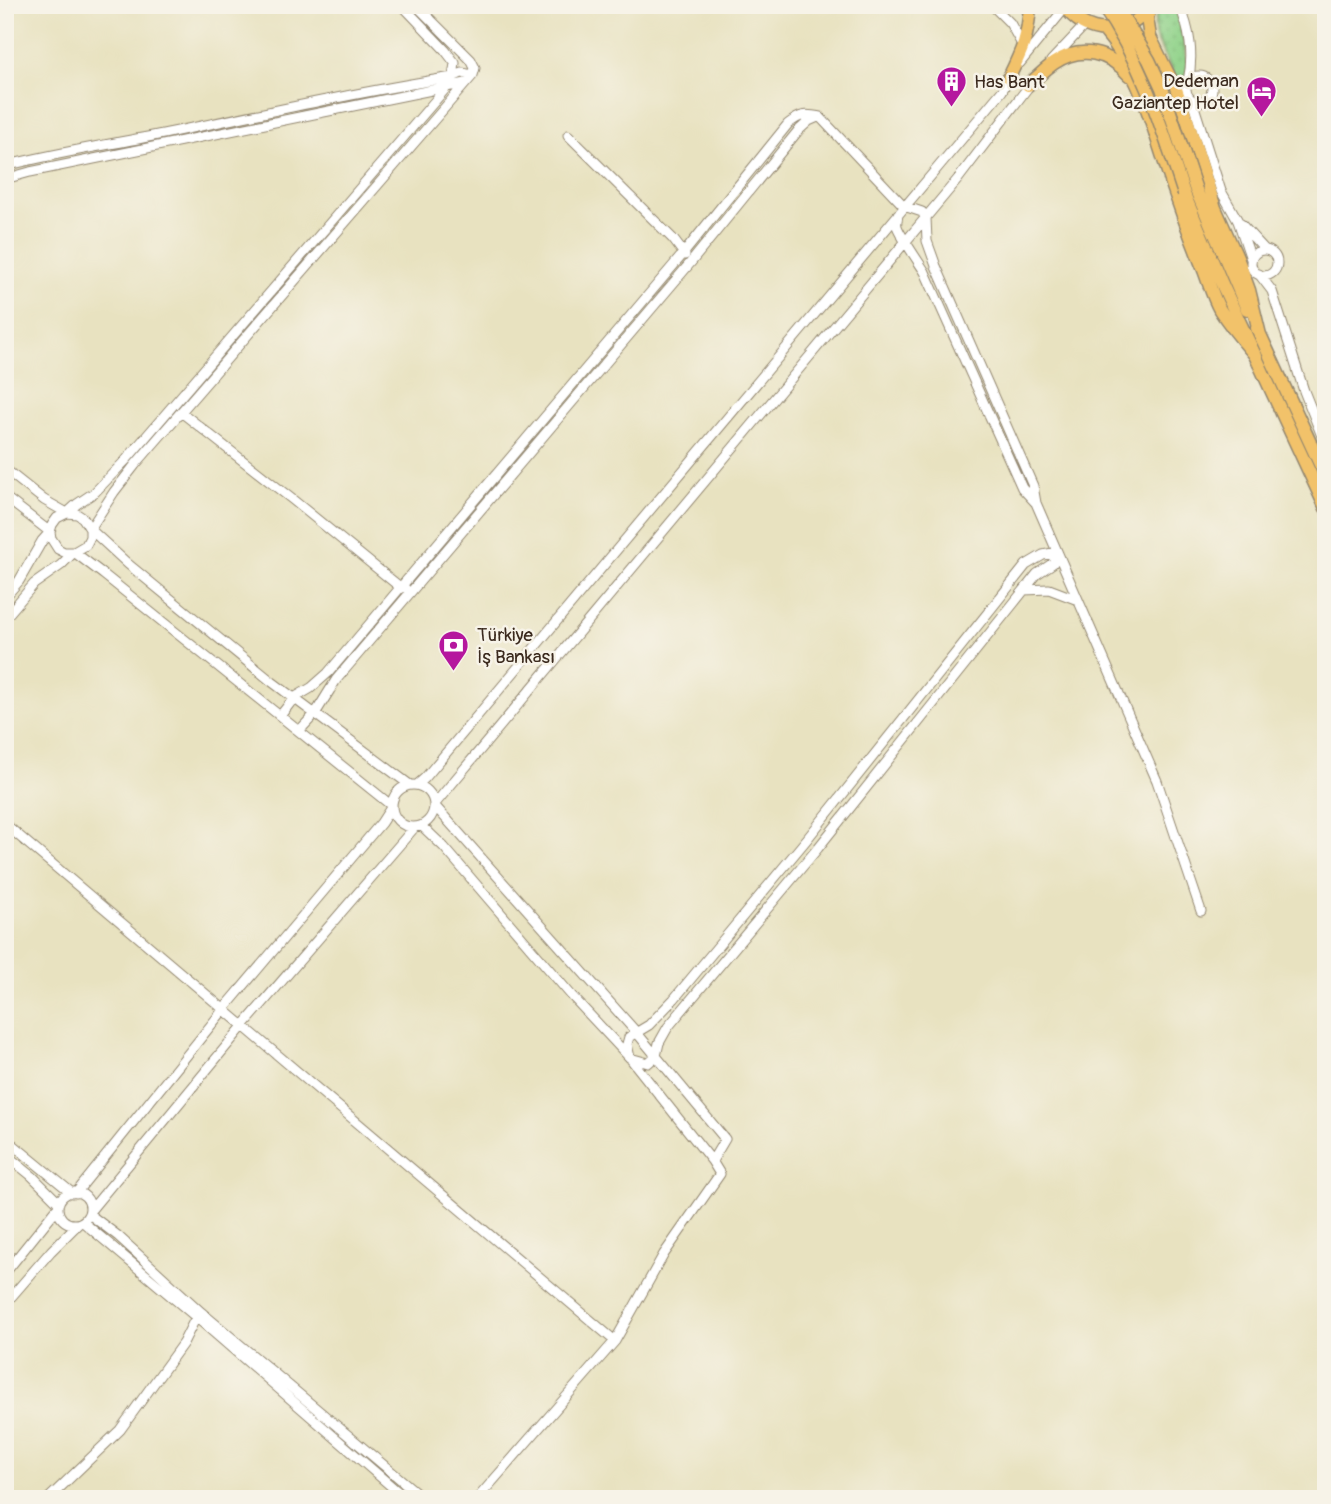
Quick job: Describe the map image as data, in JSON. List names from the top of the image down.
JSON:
{
  "places": {
    "building": ["Has Bant"],
    "hotel": ["Dedeman Gaziantep Hotel"],
    "bank": ["Türkiye İş Bankası"]
  }
}
